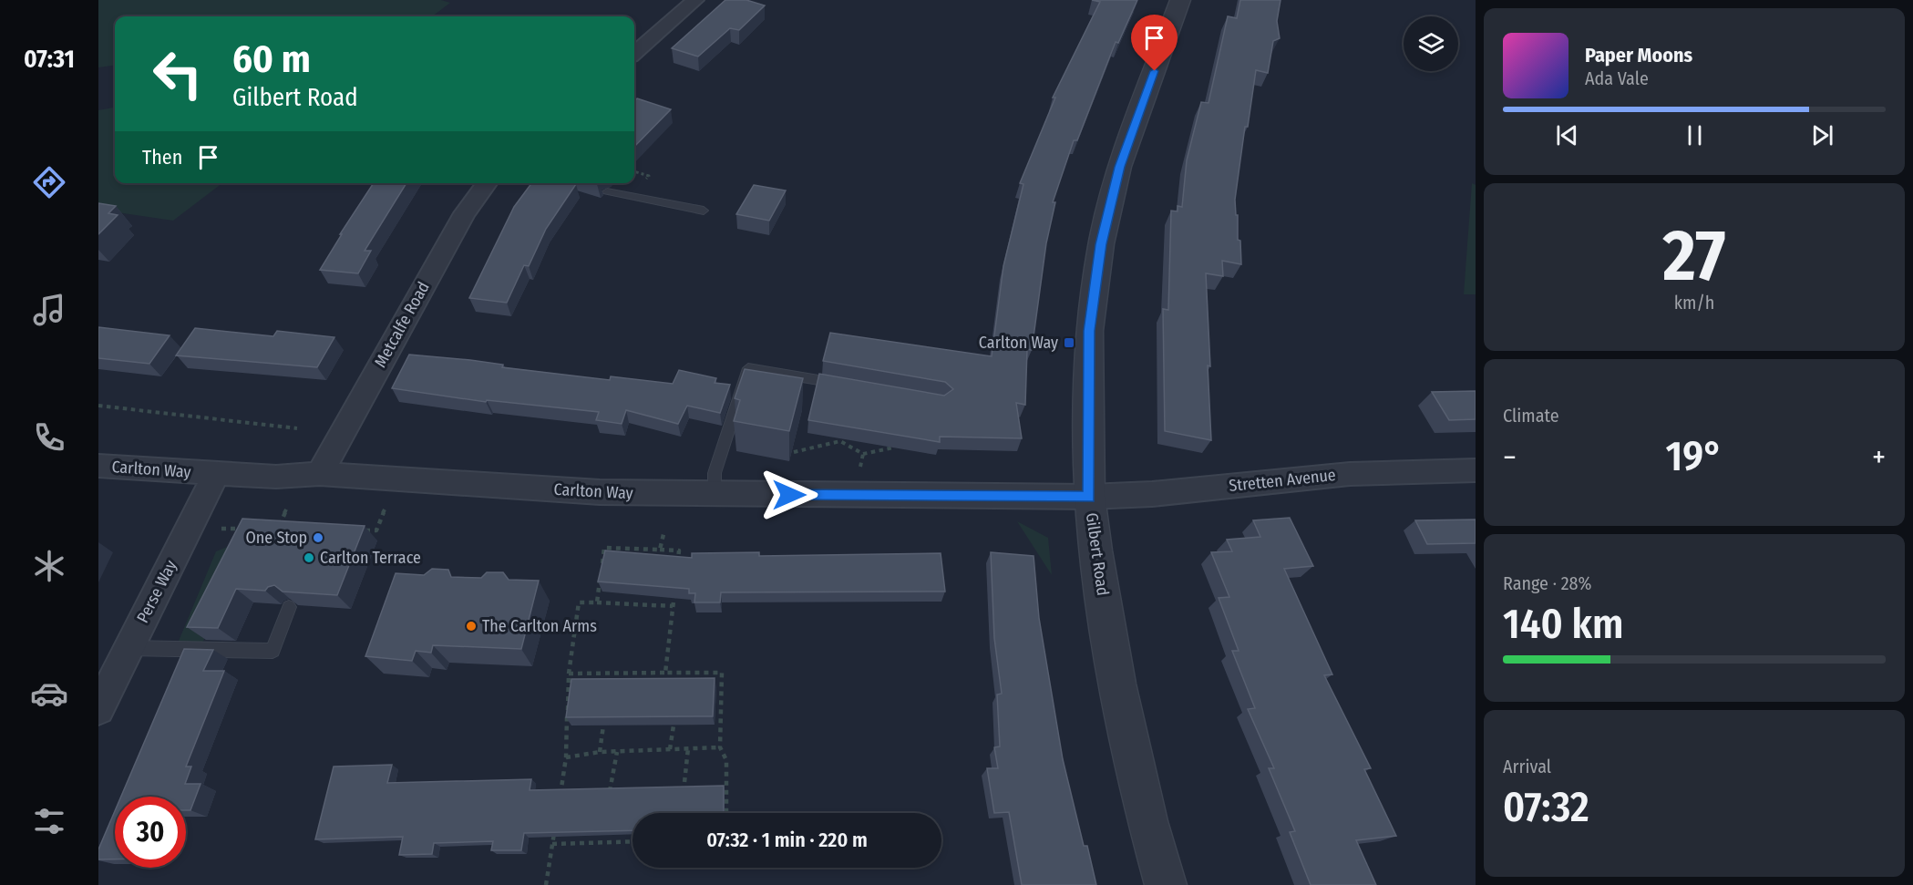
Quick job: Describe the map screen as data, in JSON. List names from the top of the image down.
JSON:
{
  "streets": {
    "street": [
      "Metcalfe Road",
      "Carlton Way",
      "Stretten Avenue",
      "Gilbert Road",
      "Perse Way"
    ]
  },
  "crossings": [
    ["Metcalfe Road", "Carlton Way"],
    ["Carlton Way", "Stretten Avenue"],
    ["Carlton Way", "Gilbert Road"],
    ["Carlton Way", "Perse Way"],
    ["Stretten Avenue", "Gilbert Road"]
  ],
  "places": {
    "transit": ["Carlton Way"],
    "other": ["One Stop", "Carlton Terrace", "The Carlton Arms"]
  },
  "page": {
    "tabs": "07:31",
    "turn": ["60 m", "Gilbert Road"],
    "song": ["Paper Moons", "Ada Vale"],
    "then": "Then",
    "tile": [
      ["27", "km/h"],
      "Climate",
      ["Range · 28%", "140 km"],
      ["Arrival", "07:32"]
    ],
    "heat": ["−", "19°", "+"],
    "limit": "30",
    "trip": "07:32 · 1 min · 220 m"
  }
}
